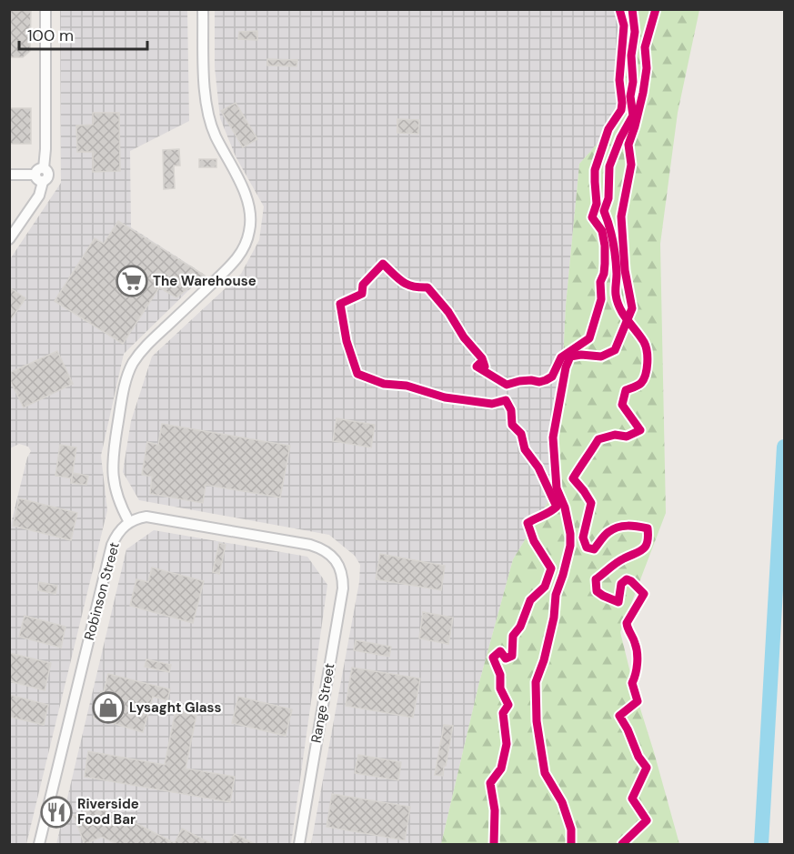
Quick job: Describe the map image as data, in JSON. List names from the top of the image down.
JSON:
{
  "streets": {
    "street": ["Robinson Street", "Range Street"]
  },
  "crossings": [
    ["Robinson Street", "Range Street"]
  ],
  "places": {
    "supermarket": ["The Warehouse"],
    "shop": ["Lysaght Glass"],
    "restaurant": ["Riverside Food Bar"]
  },
  "scale_bar": "100 m"
}
